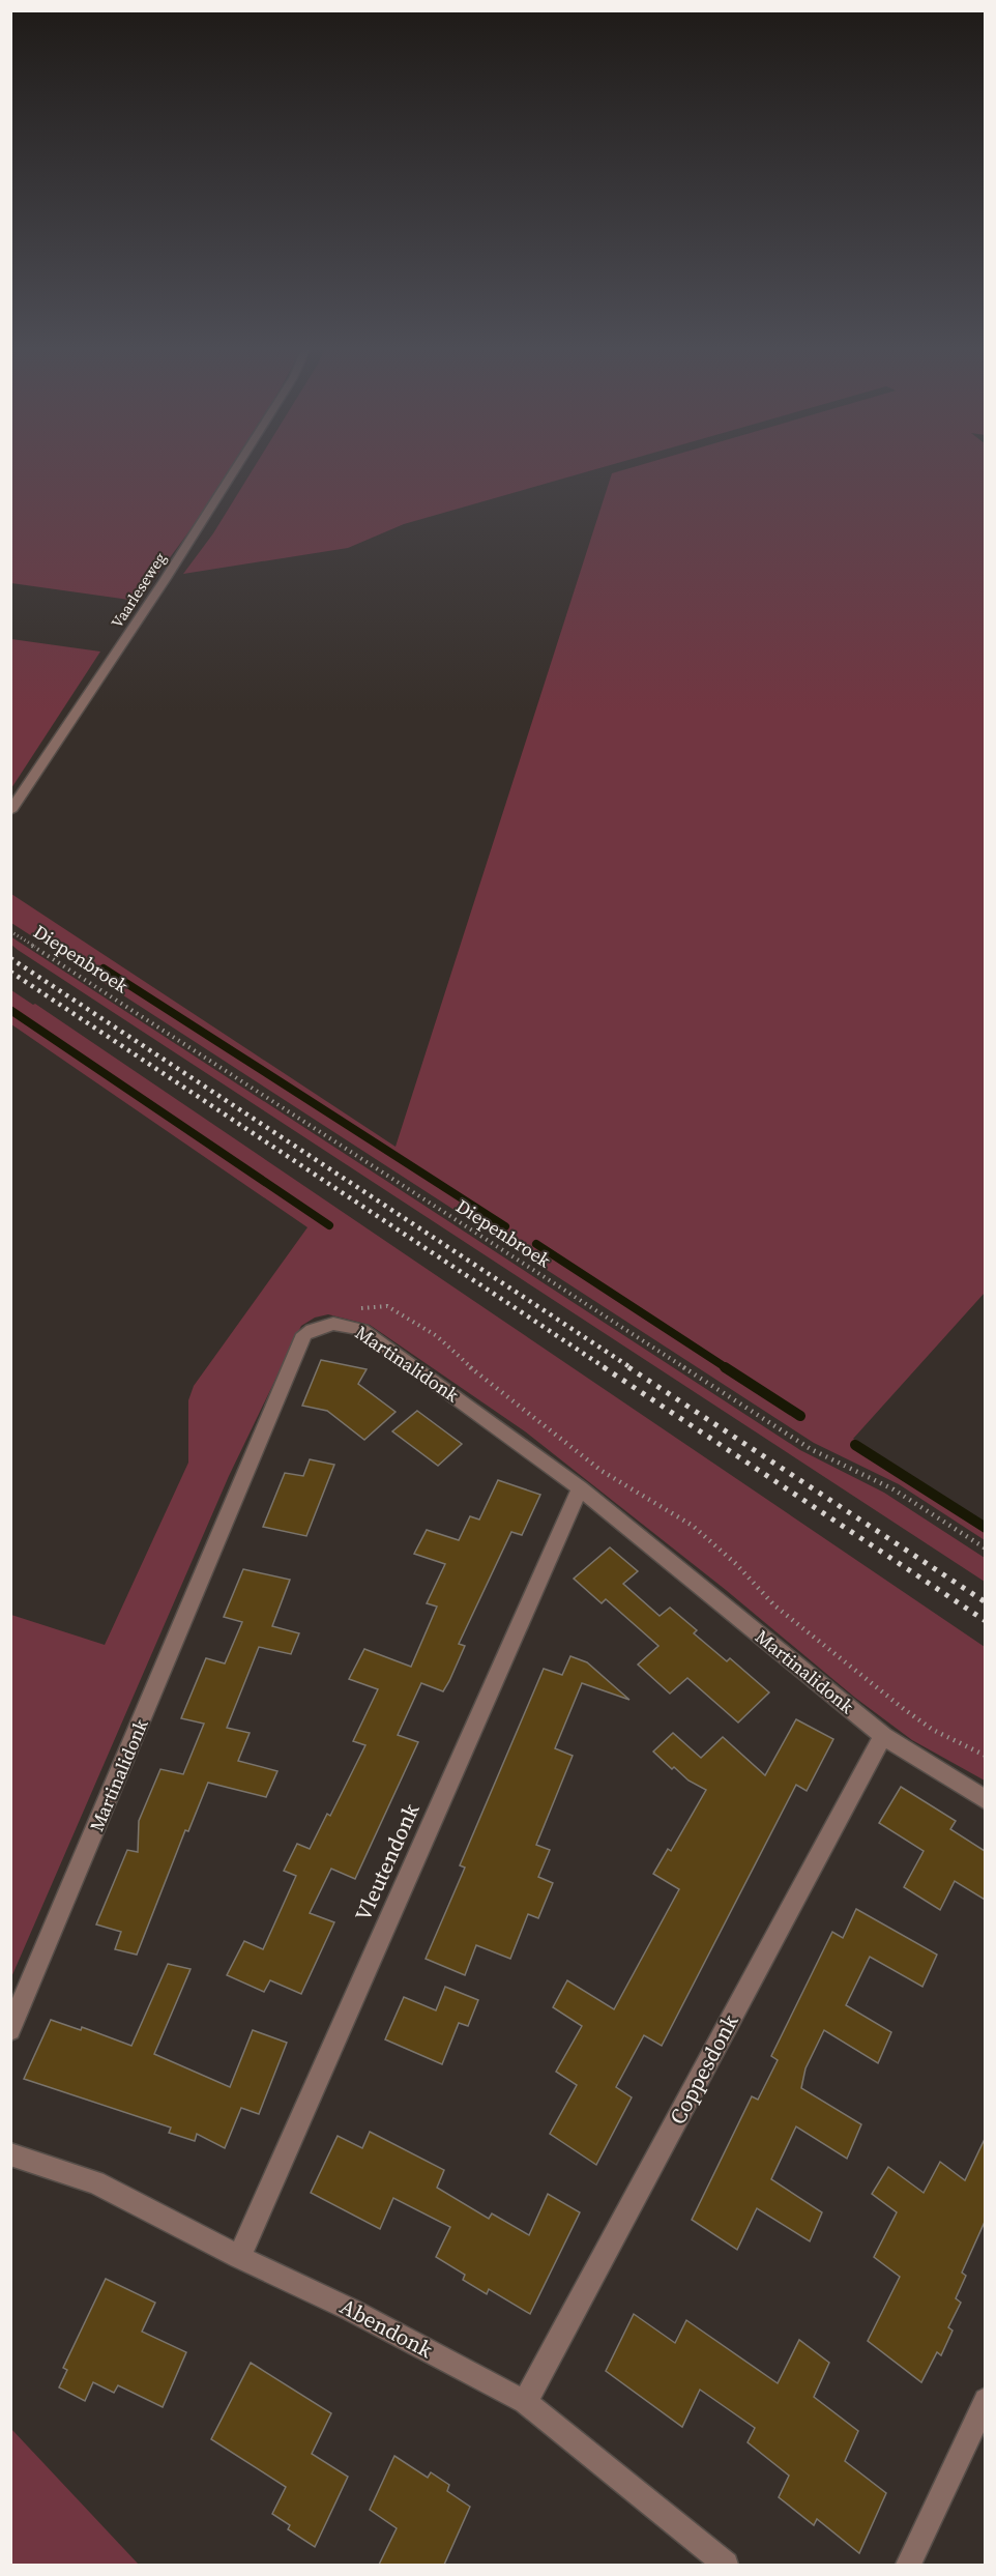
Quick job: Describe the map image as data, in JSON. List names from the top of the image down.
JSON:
{
  "streets": {
    "street": [
      "Vaarleseweg",
      "Martinalidonk",
      "Vleutendonk",
      "Coppesdonk",
      "Abendonk"
    ],
    "path": ["Diepenbroek"]
  },
  "crossings": [
    ["Martinalidonk", "Vleutendonk"],
    ["Martinalidonk", "Coppesdonk"],
    ["Vleutendonk", "Abendonk"],
    ["Coppesdonk", "Abendonk"]
  ]
}
